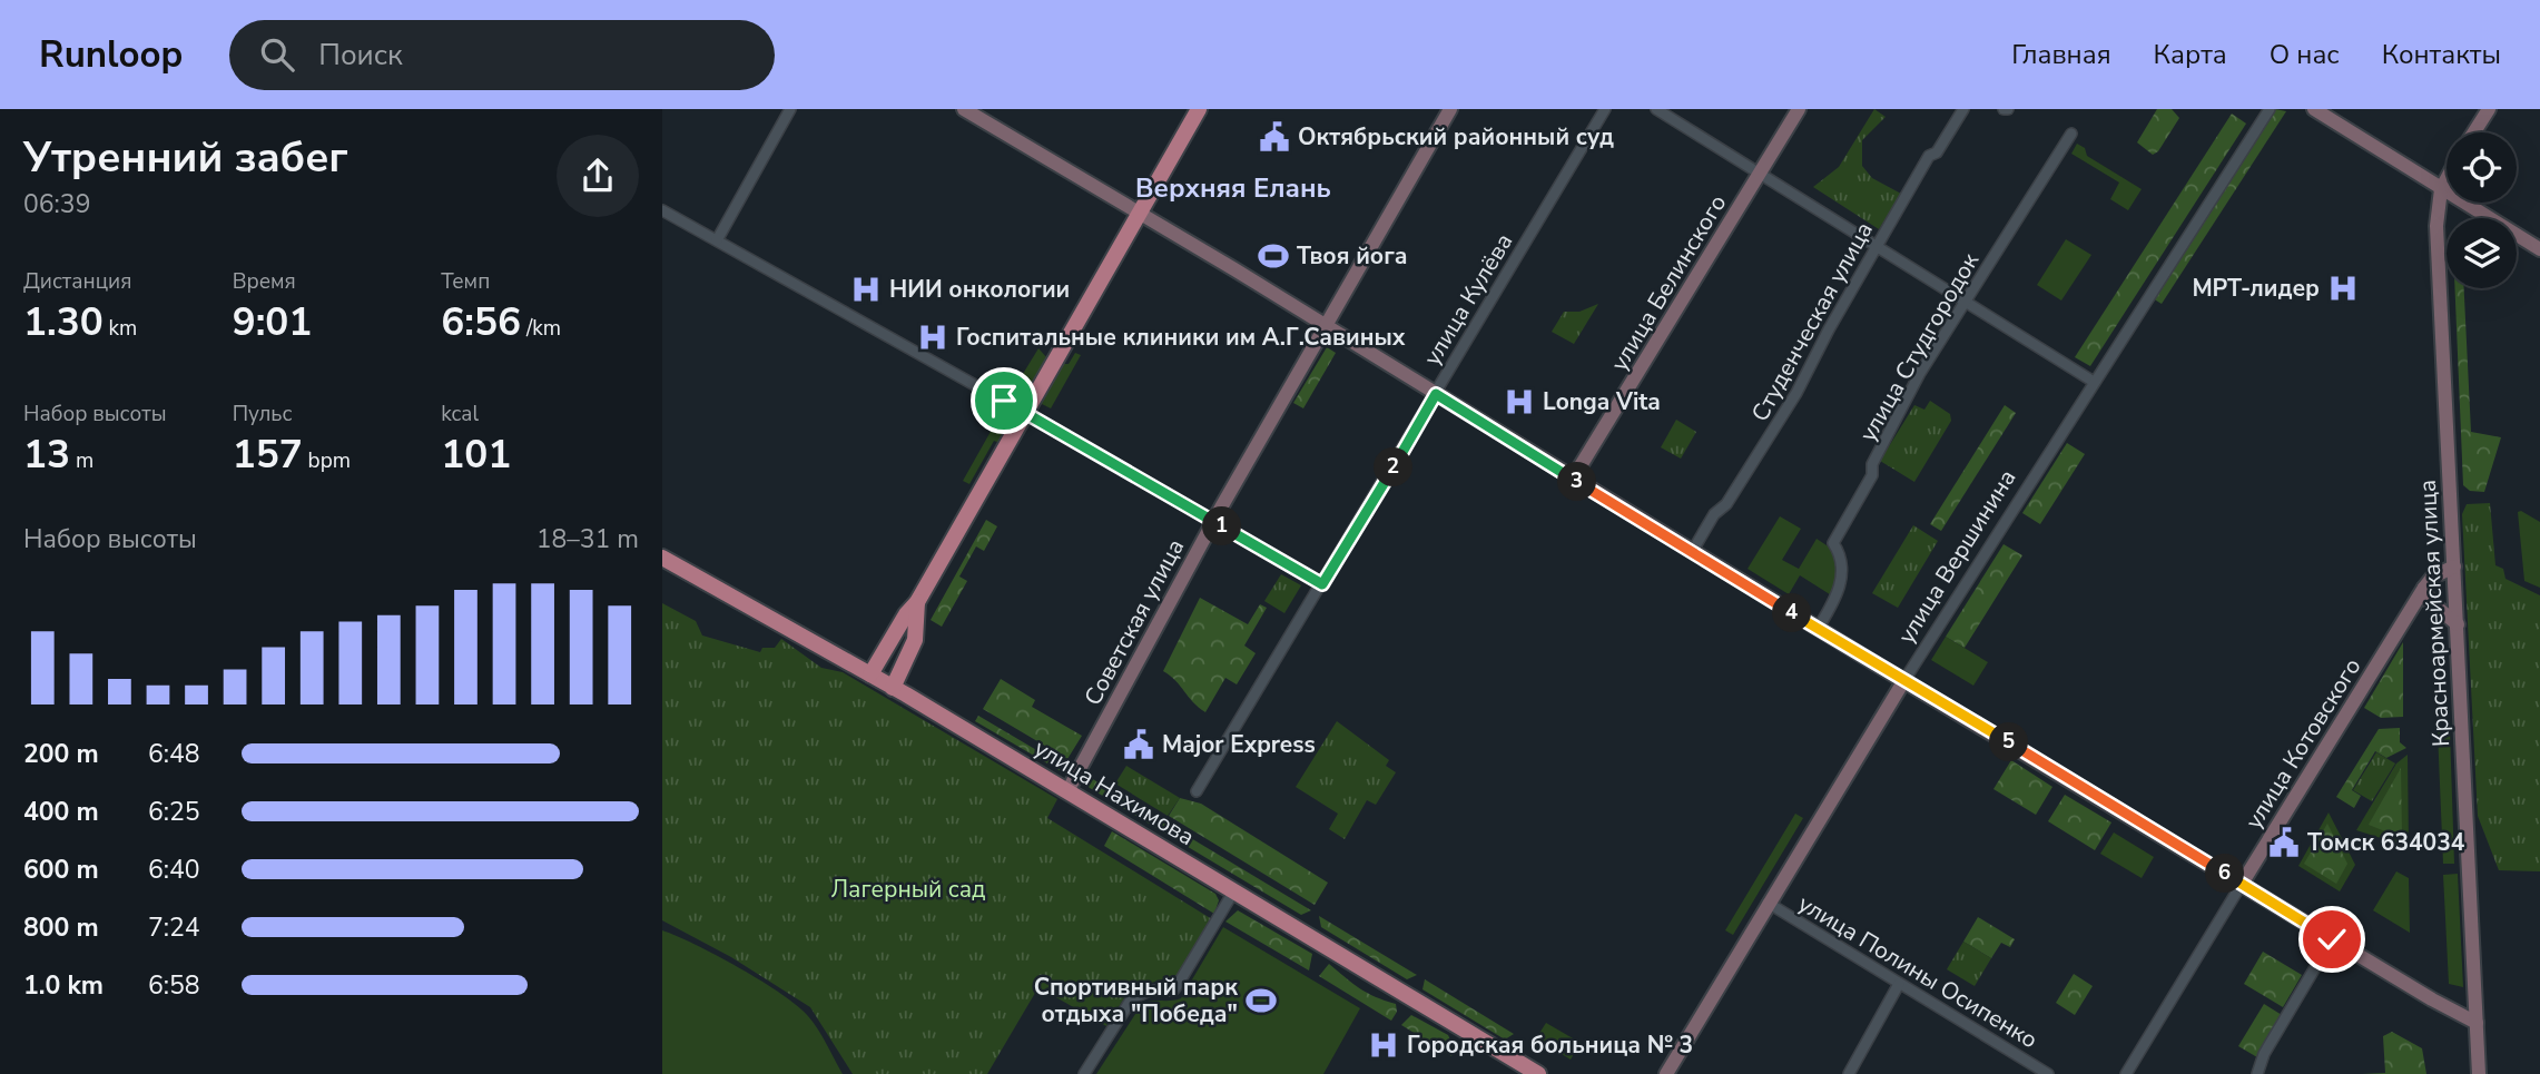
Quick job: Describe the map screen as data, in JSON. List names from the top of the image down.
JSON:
{
  "streets": {
    "main road": [
      "улица Белинского",
      "улица Вершинина",
      "Красноармейская улица",
      "Советская улица",
      "улица Котовского",
      "улица Нахимова"
    ],
    "street": [
      "улица Кулёва",
      "Студенческая улица",
      "улица Студгородок",
      "улица Полины Осипенко"
    ]
  },
  "crossings": [
    ["улица Вершинина", "улица Полины Осипенко"],
    ["Красноармейская улица", "улица Котовского"],
    ["Советская улица", "улица Нахимова"]
  ],
  "districts": ["Верхняя Елань"],
  "parks": ["Лагерный сад"],
  "places": {
    "public building": ["Октябрьский районный суд", "Major Express", "Томск 634034"],
    "sports": ["Твоя йога", "Спортивный парк отдыха \"Победа\""],
    "hospital": [
      "МРТ-лидер",
      "НИИ онкологии",
      "Госпитальные клиники им А.Г.Савиных",
      "Longa Vita",
      "Городская больница № 3"
    ]
  },
  "page": {
    "header": "Runloop",
    "search": "Поиск",
    "nav": [
      "Главная",
      "Карта",
      "О нас",
      "Контакты"
    ],
    "heading": ["Утренний забег", "06:39"],
    "stats": [
      ["Дистанция", "1.30 km"],
      ["Время", "9:01"],
      ["Темп", "6:56 /km"],
      ["Набор высоты", "13 m"],
      ["Пульс", "157 bpm"],
      ["kcal", "101"]
    ],
    "pins": [
      "2",
      "3",
      "1",
      "4",
      "5",
      "6"
    ],
    "chart": ["Набор высоты", "18–31 m"],
    "list": [
      {
        "name": "200 m",
        "note": "6:48"
      },
      {
        "name": "400 m",
        "note": "6:25"
      },
      {
        "name": "600 m",
        "note": "6:40"
      },
      {
        "name": "800 m",
        "note": "7:24"
      },
      {
        "name": "1.0 km",
        "note": "6:58"
      }
    ]
  }
}
